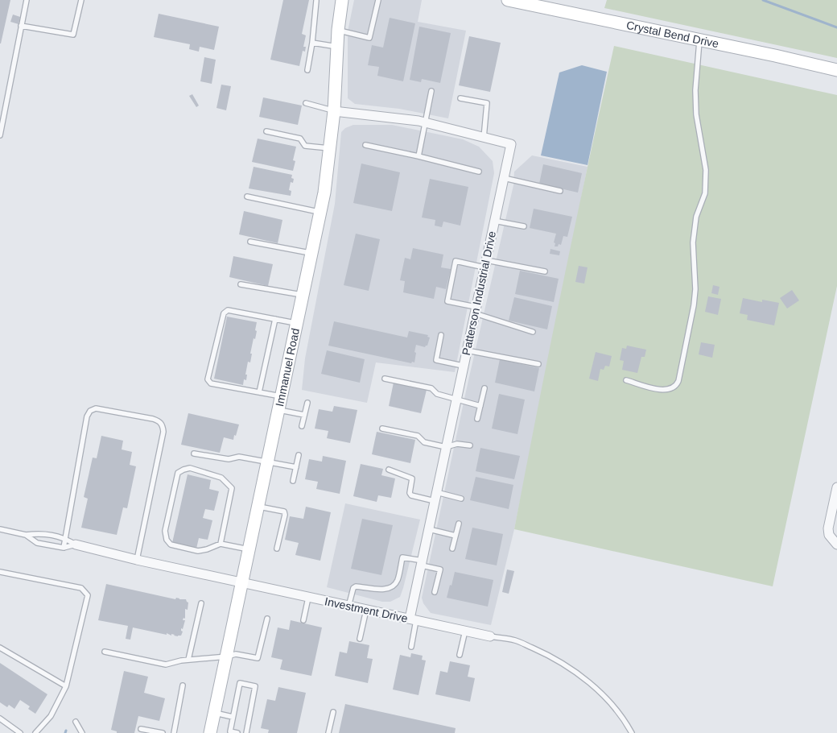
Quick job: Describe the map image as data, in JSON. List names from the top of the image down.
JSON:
{
  "streets": {
    "street": [
      "Crystal Bend Drive",
      "Patterson Industrial Drive",
      "Immanuel Road",
      "Investment Drive"
    ]
  },
  "crossings": [
    ["Patterson Industrial Drive", "Immanuel Road"],
    ["Patterson Industrial Drive", "Investment Drive"],
    ["Immanuel Road", "Investment Drive"]
  ]
}
